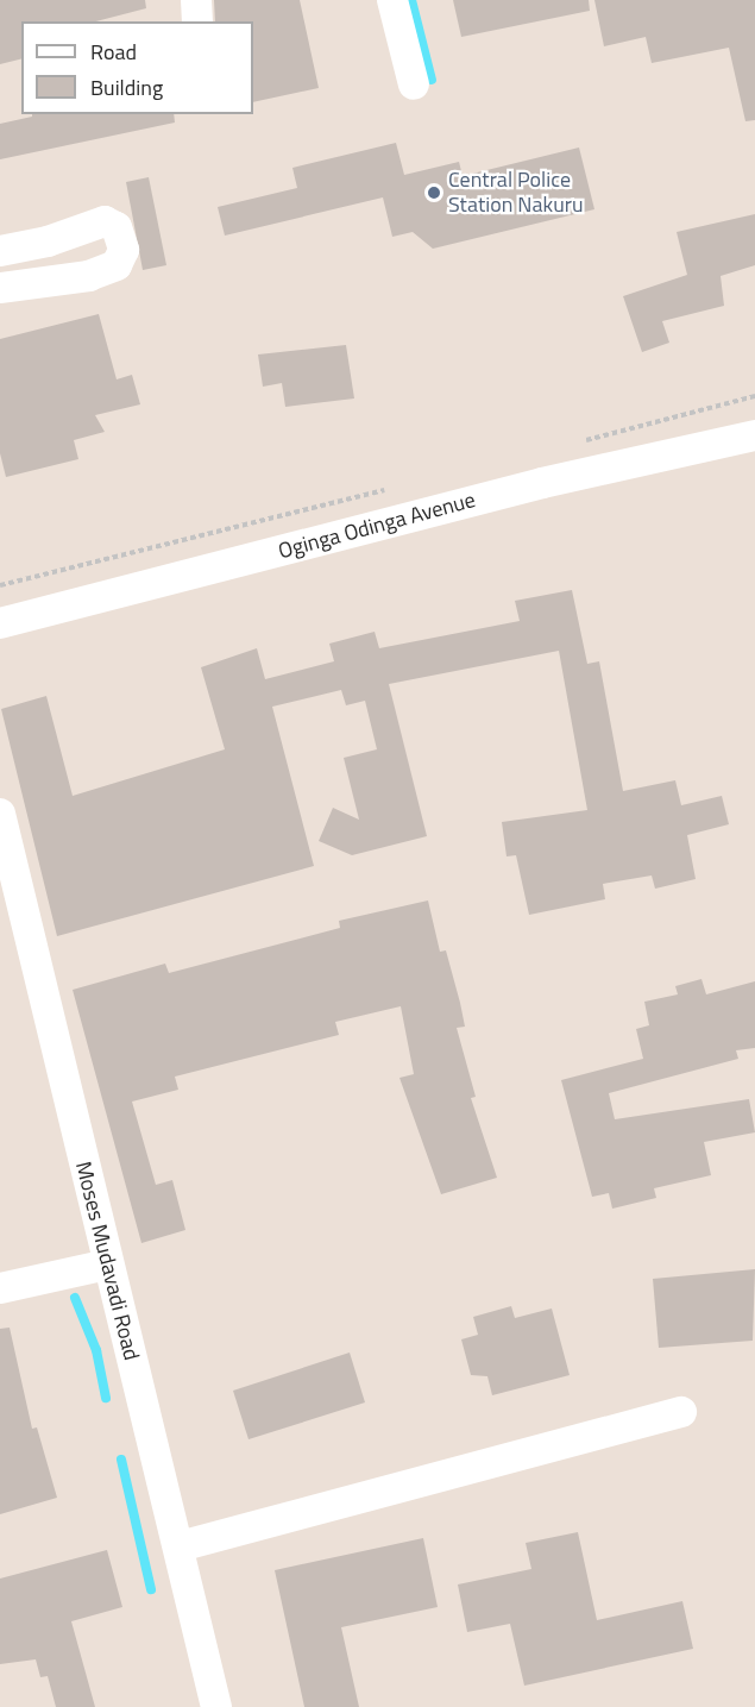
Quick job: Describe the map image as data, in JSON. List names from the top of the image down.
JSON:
{
  "streets": {
    "street": ["Oginga Odinga Avenue", "Moses Mudavadi Road"]
  },
  "places": ["Central Police Station Nakuru"],
  "legend": ["Road", "Building"]
}
